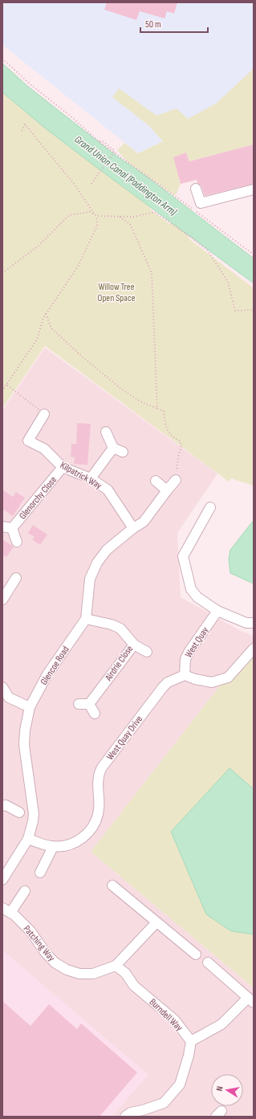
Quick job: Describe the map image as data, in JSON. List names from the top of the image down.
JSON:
{
  "streets": {
    "street": [
      "Kilpatrick Way",
      "Glenorchy Close",
      "West Quay",
      "Airdrie Close",
      "Glencoe Road",
      "West Quay Drive",
      "Patching Way",
      "Burndell Way"
    ]
  },
  "crossings": [
    ["Kilpatrick Way", "Glenorchy Close"],
    ["Kilpatrick Way", "Glencoe Road"],
    ["West Quay", "West Quay Drive"],
    ["Airdrie Close", "Glencoe Road"],
    ["Glencoe Road", "West Quay Drive"],
    ["Patching Way", "Burndell Way"]
  ],
  "water": ["Grand Union Canal (Paddington Arm)"],
  "parks": ["Willow Tree Open Space"],
  "scale_bar": "50 m",
  "north": "left"
}
